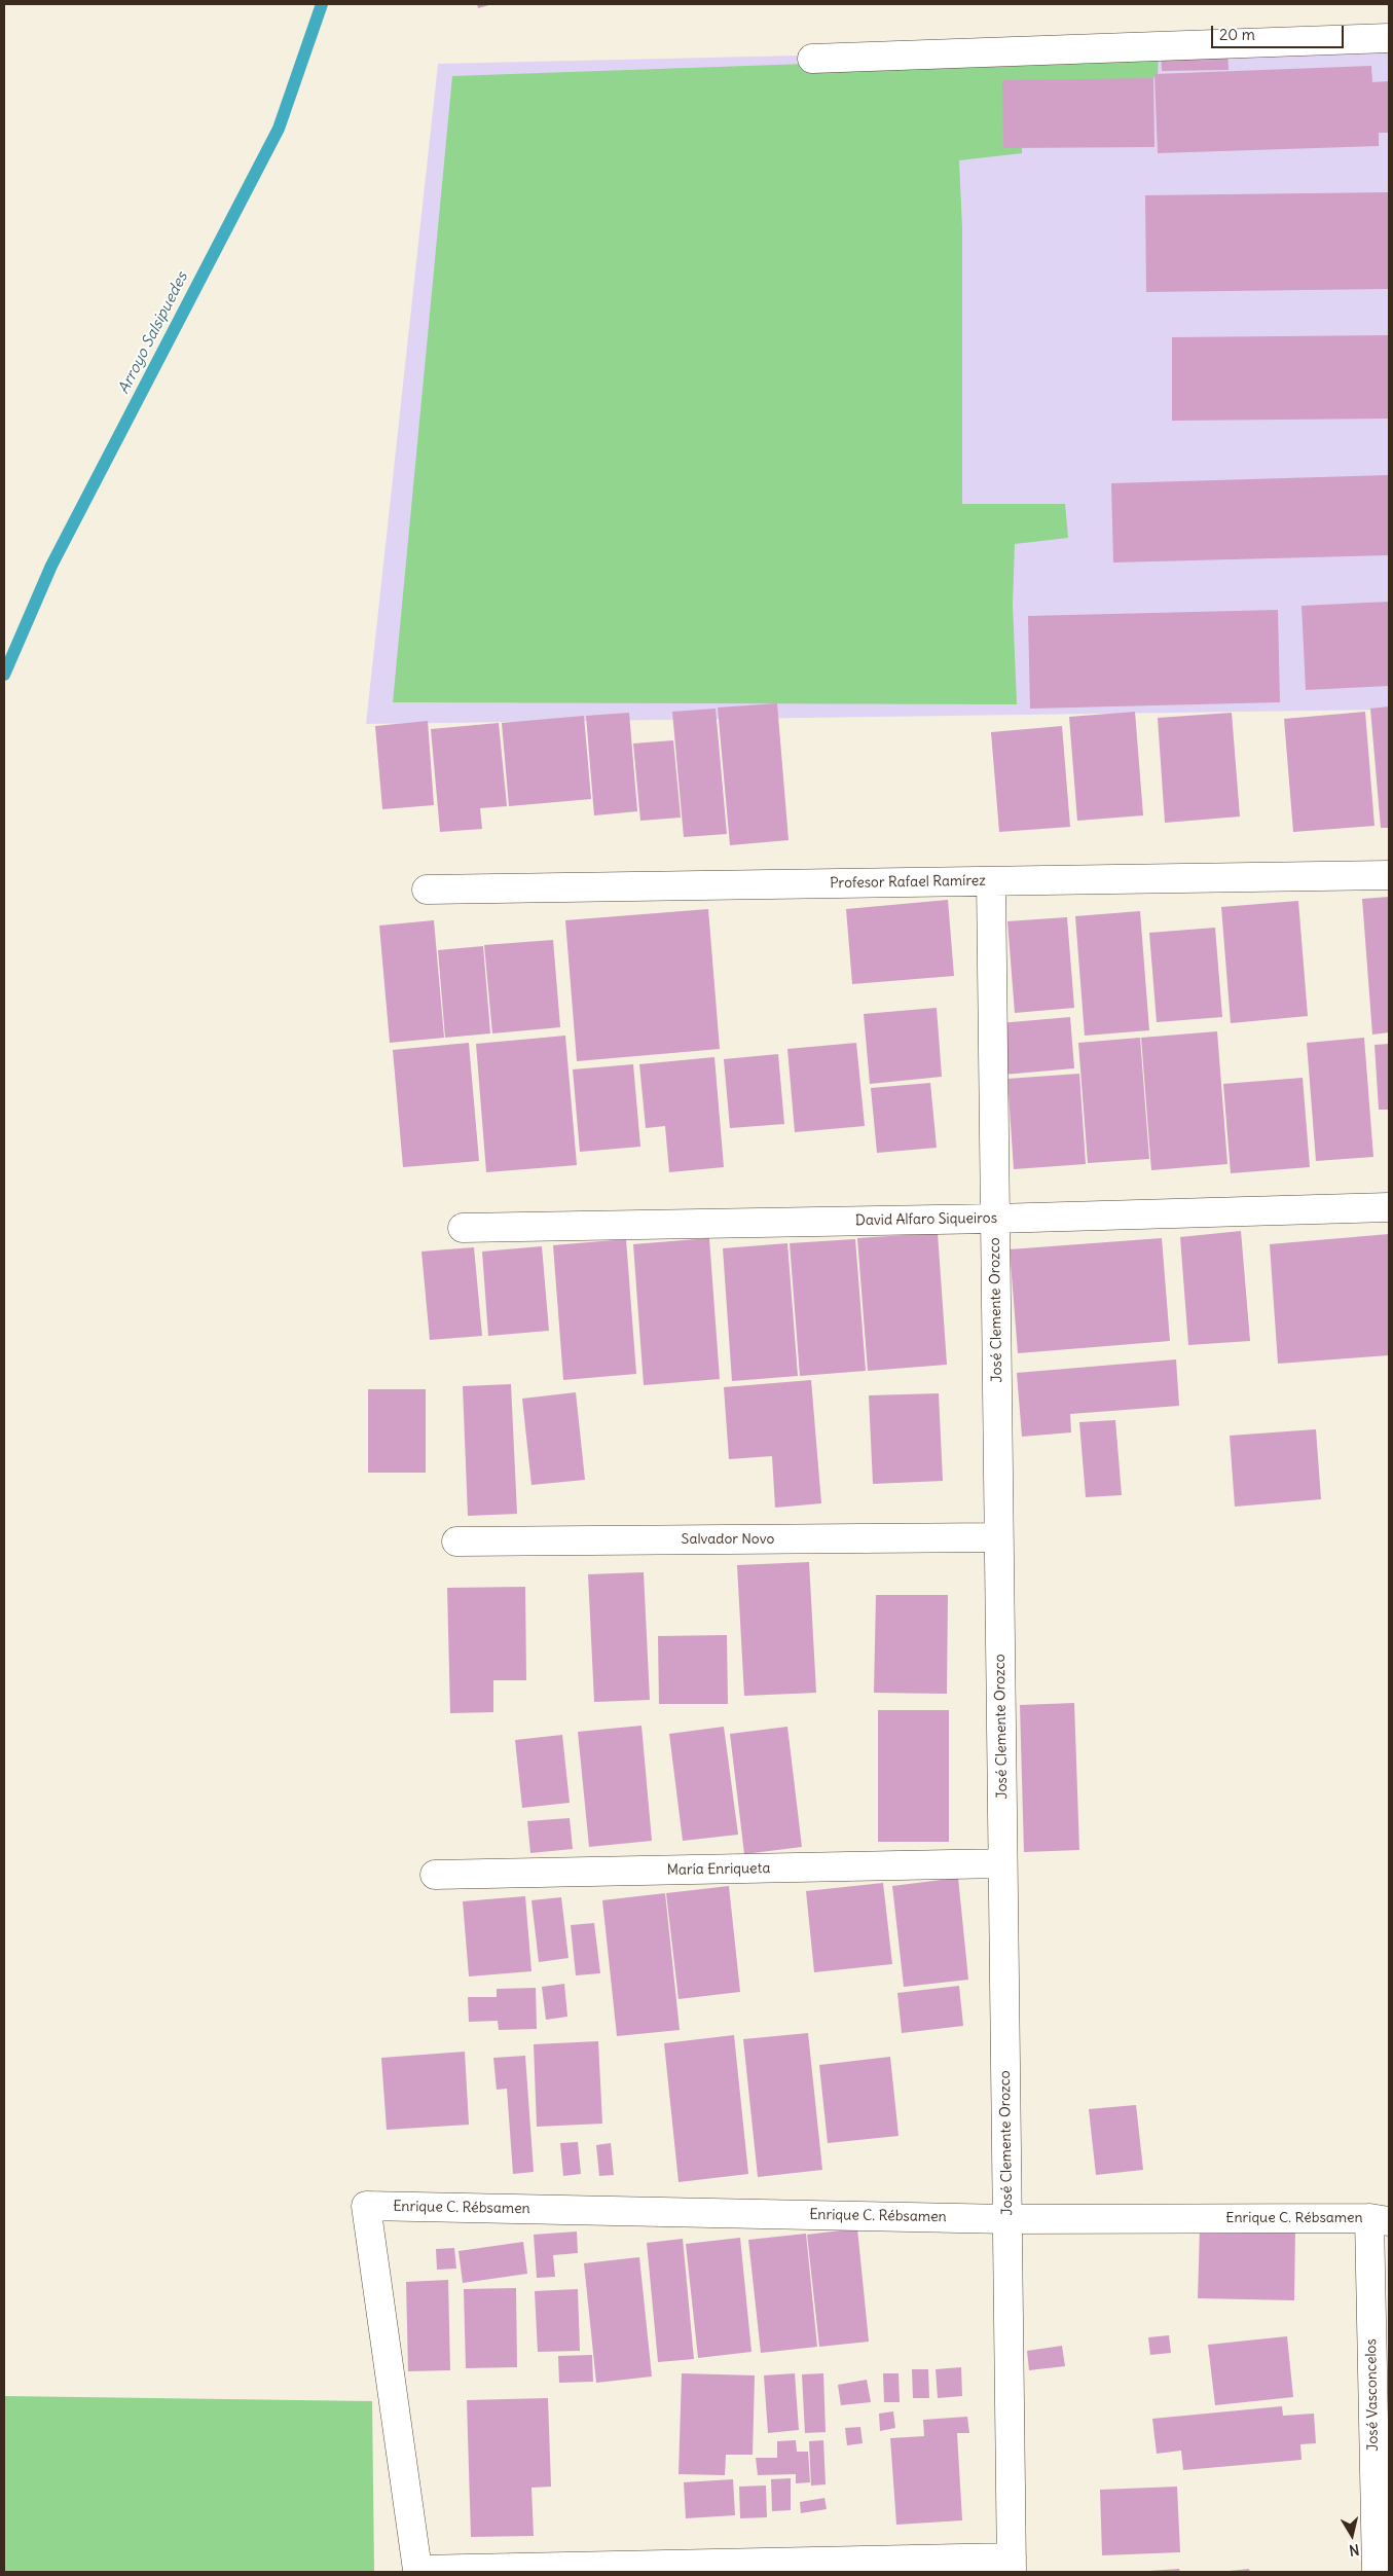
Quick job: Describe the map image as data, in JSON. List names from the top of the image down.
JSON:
{
  "streets": {
    "street": [
      "Profesor Rafael Ramírez",
      "David Alfaro Siqueiros",
      "José Clemente Orozco",
      "Salvador Novo",
      "María Enriqueta",
      "Enrique C. Rébsamen",
      "José Vasconcelos"
    ]
  },
  "crossings": [
    ["Profesor Rafael Ramírez", "José Clemente Orozco"],
    ["David Alfaro Siqueiros", "José Clemente Orozco"],
    ["José Clemente Orozco", "Salvador Novo"],
    ["José Clemente Orozco", "María Enriqueta"],
    ["José Clemente Orozco", "Enrique C. Rébsamen"],
    ["Enrique C. Rébsamen", "José Vasconcelos"]
  ],
  "water": ["Arroyo Salsipuedes"],
  "scale_bar": "20 m",
  "north": "bottom"
}
